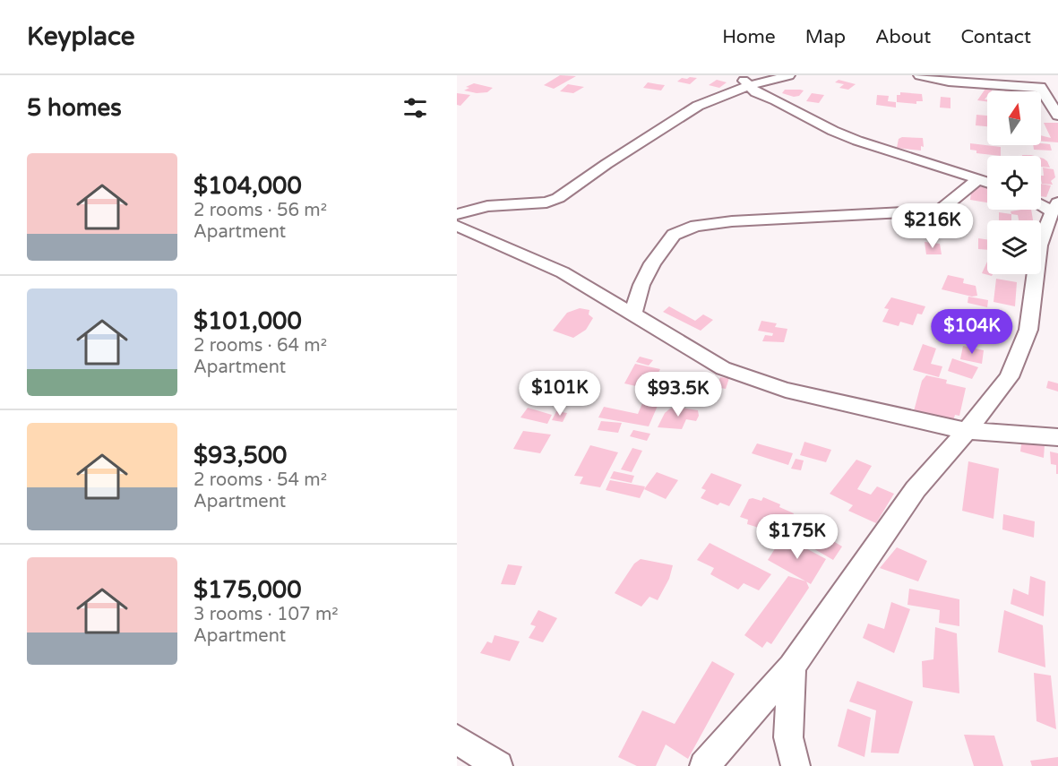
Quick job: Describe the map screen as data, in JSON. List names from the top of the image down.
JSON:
{
  "north": "top",
  "page": {
    "header": "Keyplace",
    "nav": [
      "Home",
      "Map",
      "About",
      "Contact"
    ],
    "heading": "5 homes",
    "list": [
      {
        "name": "$104,000",
        "note": "2 rooms · 56 m² · Apartment"
      },
      {
        "name": "$101,000",
        "note": "2 rooms · 64 m² · Apartment"
      },
      {
        "name": "$93,500",
        "note": "2 rooms · 54 m² · Apartment"
      },
      {
        "name": "$175,000",
        "note": "3 rooms · 107 m² · Apartment"
      }
    ],
    "price": [
      "$216K",
      "$104K",
      "$101K",
      "$93.5K",
      "$175K"
    ]
  }
}
